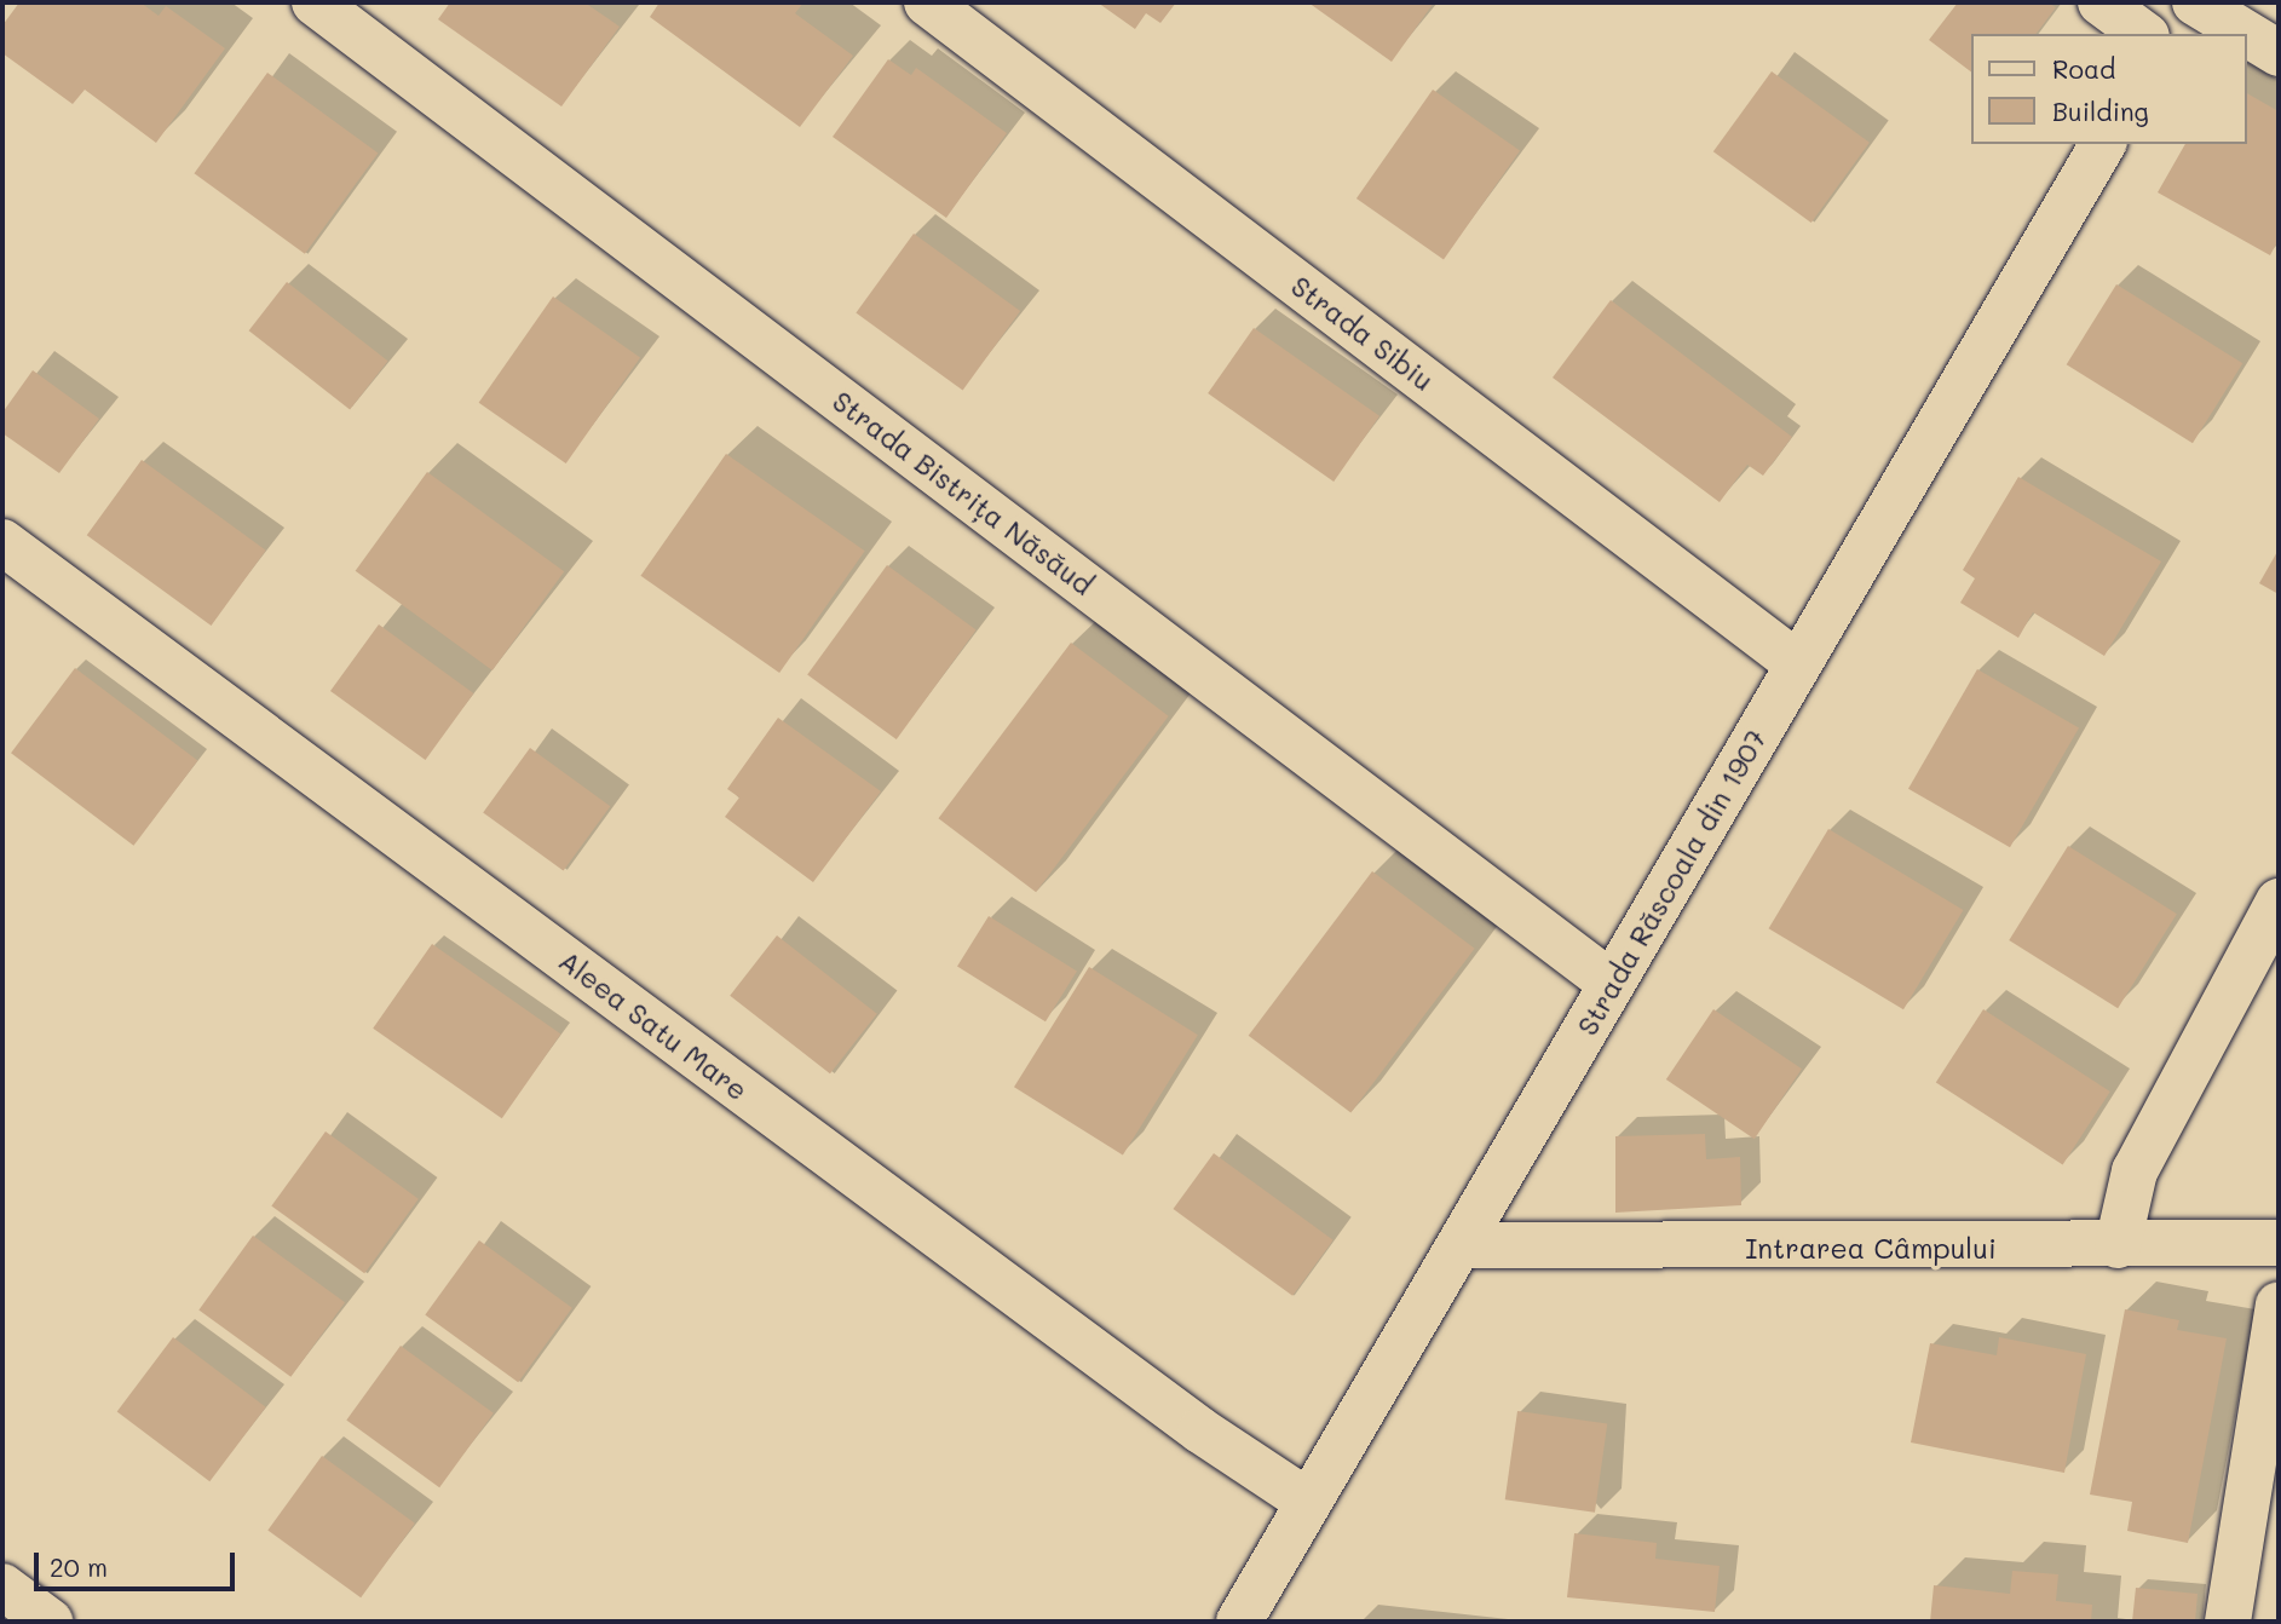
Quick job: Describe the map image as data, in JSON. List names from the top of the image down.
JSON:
{
  "streets": {
    "street": [
      "Strada Sibiu",
      "Strada Bistrița Năsăud",
      "Strada Răscoala din 1907",
      "Aleea Satu Mare",
      "Intrarea Câmpului"
    ]
  },
  "crossings": [
    ["Strada Sibiu", "Strada Răscoala din 1907"],
    ["Strada Bistrița Năsăud", "Strada Răscoala din 1907"],
    ["Strada Răscoala din 1907", "Aleea Satu Mare"],
    ["Strada Răscoala din 1907", "Intrarea Câmpului"]
  ],
  "legend": ["Road", "Building"],
  "scale_bar": "20 m"
}
